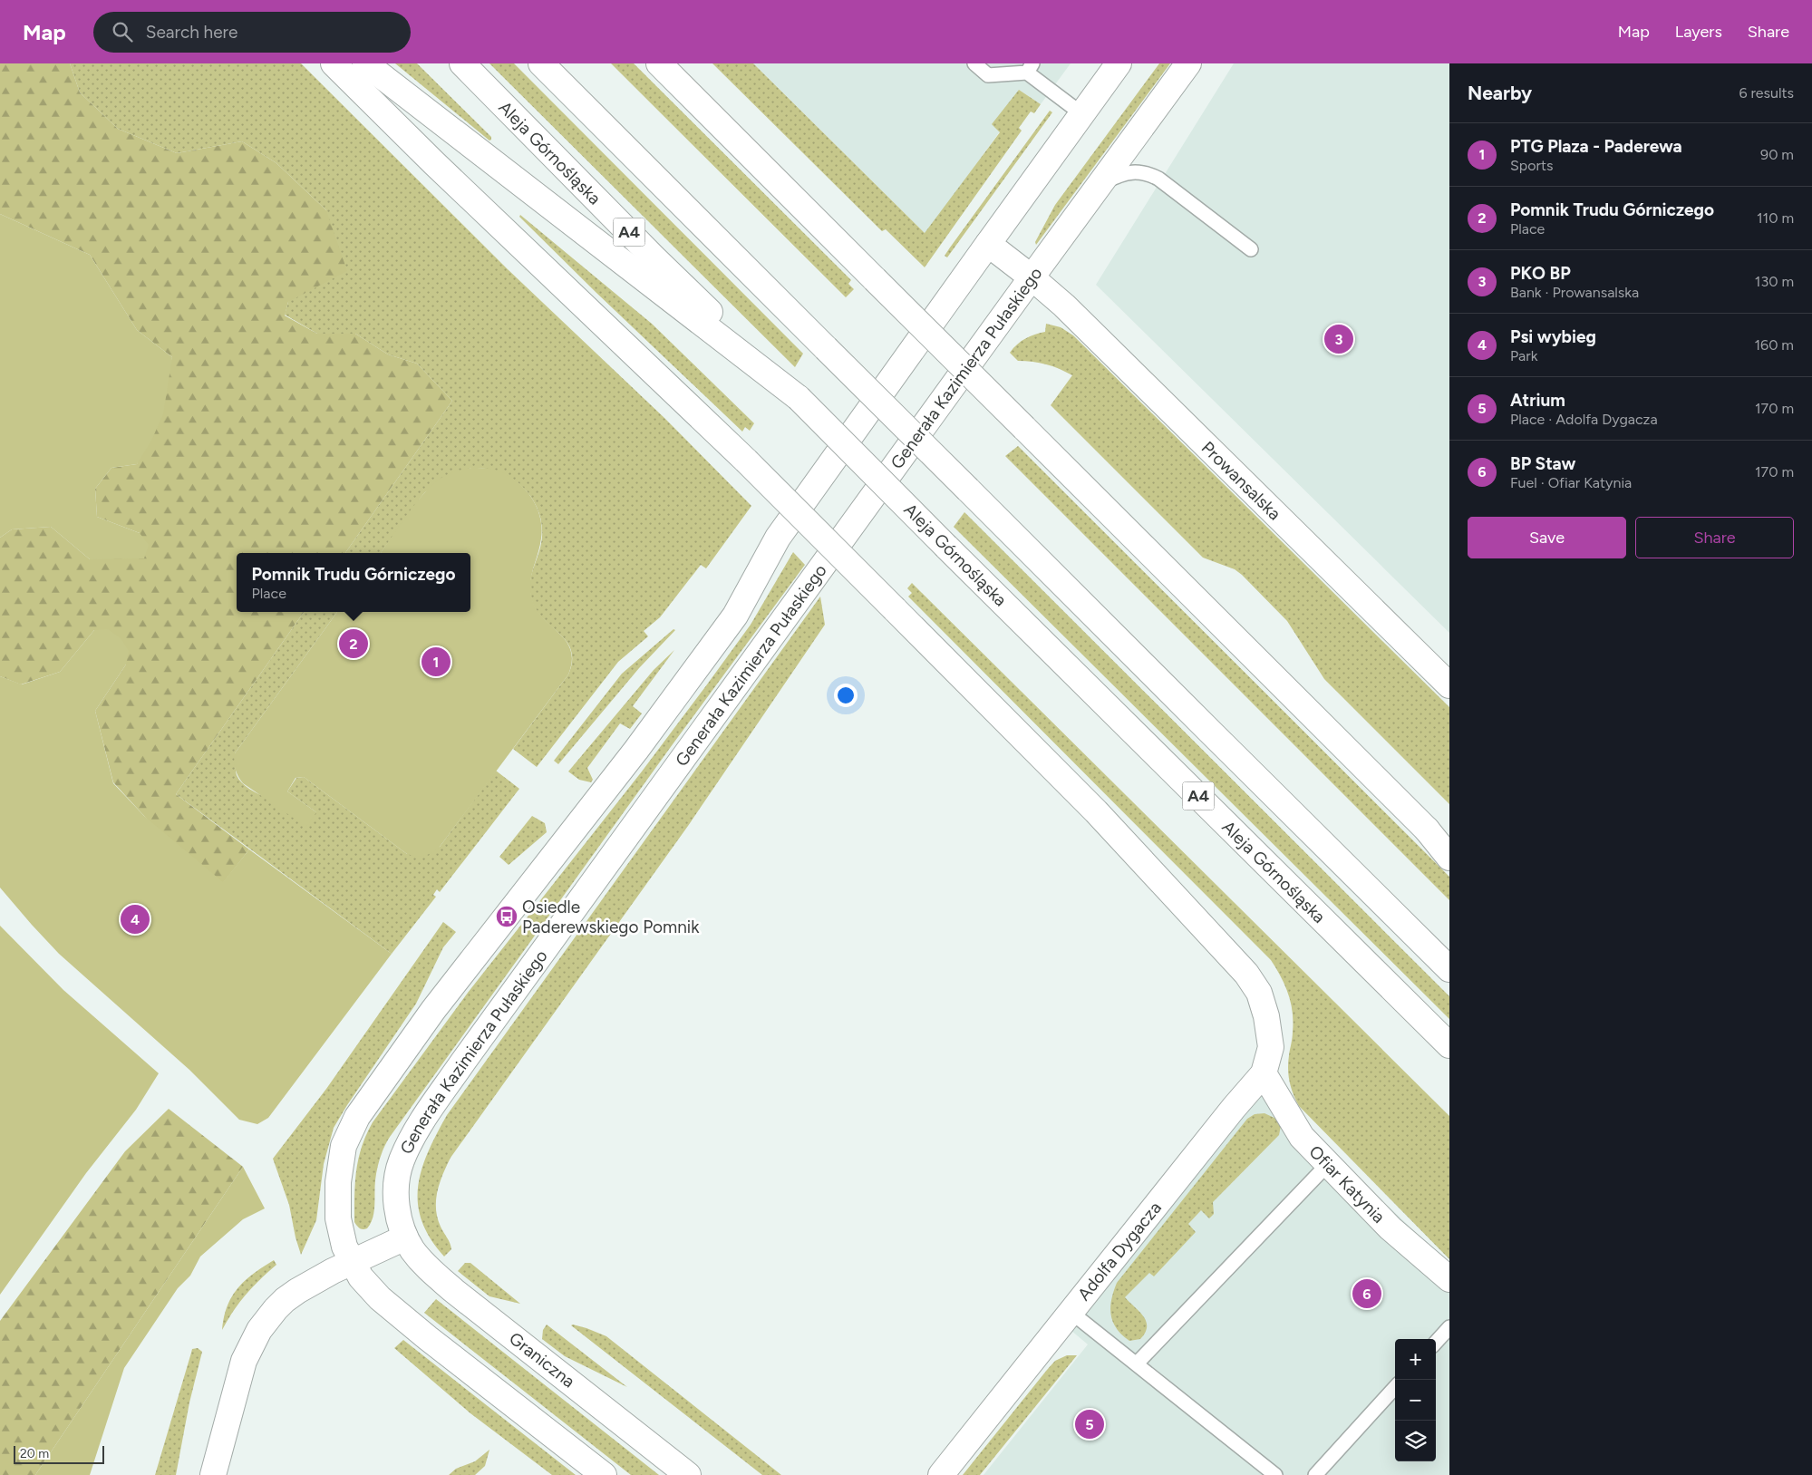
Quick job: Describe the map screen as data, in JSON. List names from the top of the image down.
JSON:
{
  "streets": {
    "main road": [
      "Aleja Górnośląska",
      "A4",
      "Generała Kazimierza Pułaskiego",
      "Prowansalska",
      "Ofiar Katynia",
      "Adolfa Dygacza",
      "Graniczna"
    ]
  },
  "crossings": [
    ["Generała Kazimierza Pułaskiego", "Prowansalska"],
    ["Generała Kazimierza Pułaskiego", "Graniczna"],
    ["Ofiar Katynia", "Adolfa Dygacza"]
  ],
  "places": {
    "bus stop": ["Osiedle Paderewskiego Pomnik"]
  },
  "scale_bar": "20 m",
  "page": {
    "header": "Map",
    "search": "Search here",
    "nav": ["Map", "Layers", "Share"],
    "heading": ["Nearby", "6 results"],
    "list": [
      {
        "mark": "1",
        "name": "PTG Plaza - Paderewa",
        "note": "Sports",
        "value": "90 m"
      },
      {
        "mark": "2",
        "name": "Pomnik Trudu Górniczego",
        "note": "Place",
        "value": "110 m"
      },
      {
        "mark": "3",
        "name": "PKO BP",
        "note": "Bank · Prowansalska",
        "value": "130 m"
      },
      {
        "mark": "4",
        "name": "Psi wybieg",
        "note": "Park",
        "value": "160 m"
      },
      {
        "mark": "5",
        "name": "Atrium",
        "note": "Place · Adolfa Dygacza",
        "value": "170 m"
      },
      {
        "mark": "6",
        "name": "BP Staw",
        "note": "Fuel · Ofiar Katynia",
        "value": "170 m"
      }
    ],
    "pins": [
      "3",
      "2",
      "1",
      "4",
      "6",
      "5"
    ],
    "buttons": ["Save", "Share"],
    "popup": ["Pomnik Trudu Górniczego", "Place"],
    "map_buttons": ["+", "−"],
    "scale": "20 m"
  }
}
